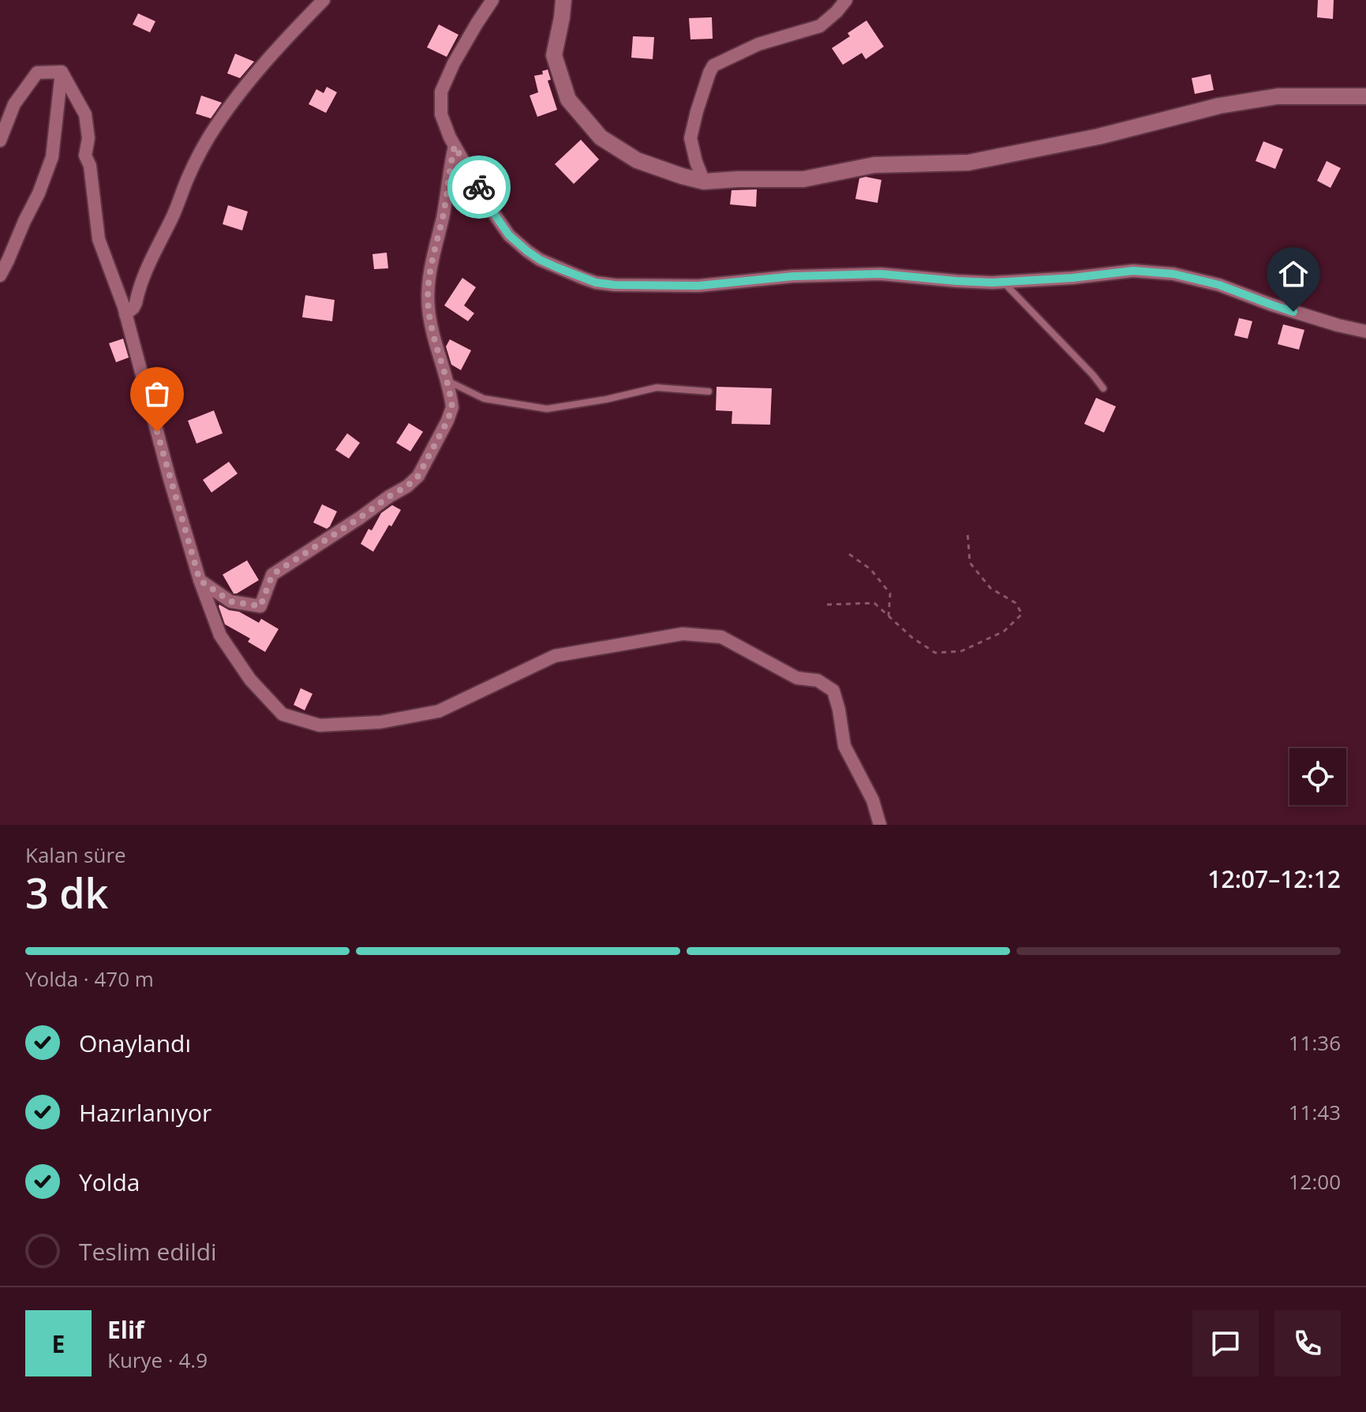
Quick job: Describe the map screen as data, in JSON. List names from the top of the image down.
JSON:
{
  "page": {
    "heading": ["3 dk", "Kalan süre", "12:07–12:12"],
    "panel": ["Elif", "Kurye · 4.9"],
    "bar": "Yolda · 470 m",
    "list": [
      ["Onaylandı", "11:36"],
      ["Hazırlanıyor", "11:43"],
      ["Yolda", "12:00"],
      "Teslim edildi"
    ],
    "round": "E"
  }
}
